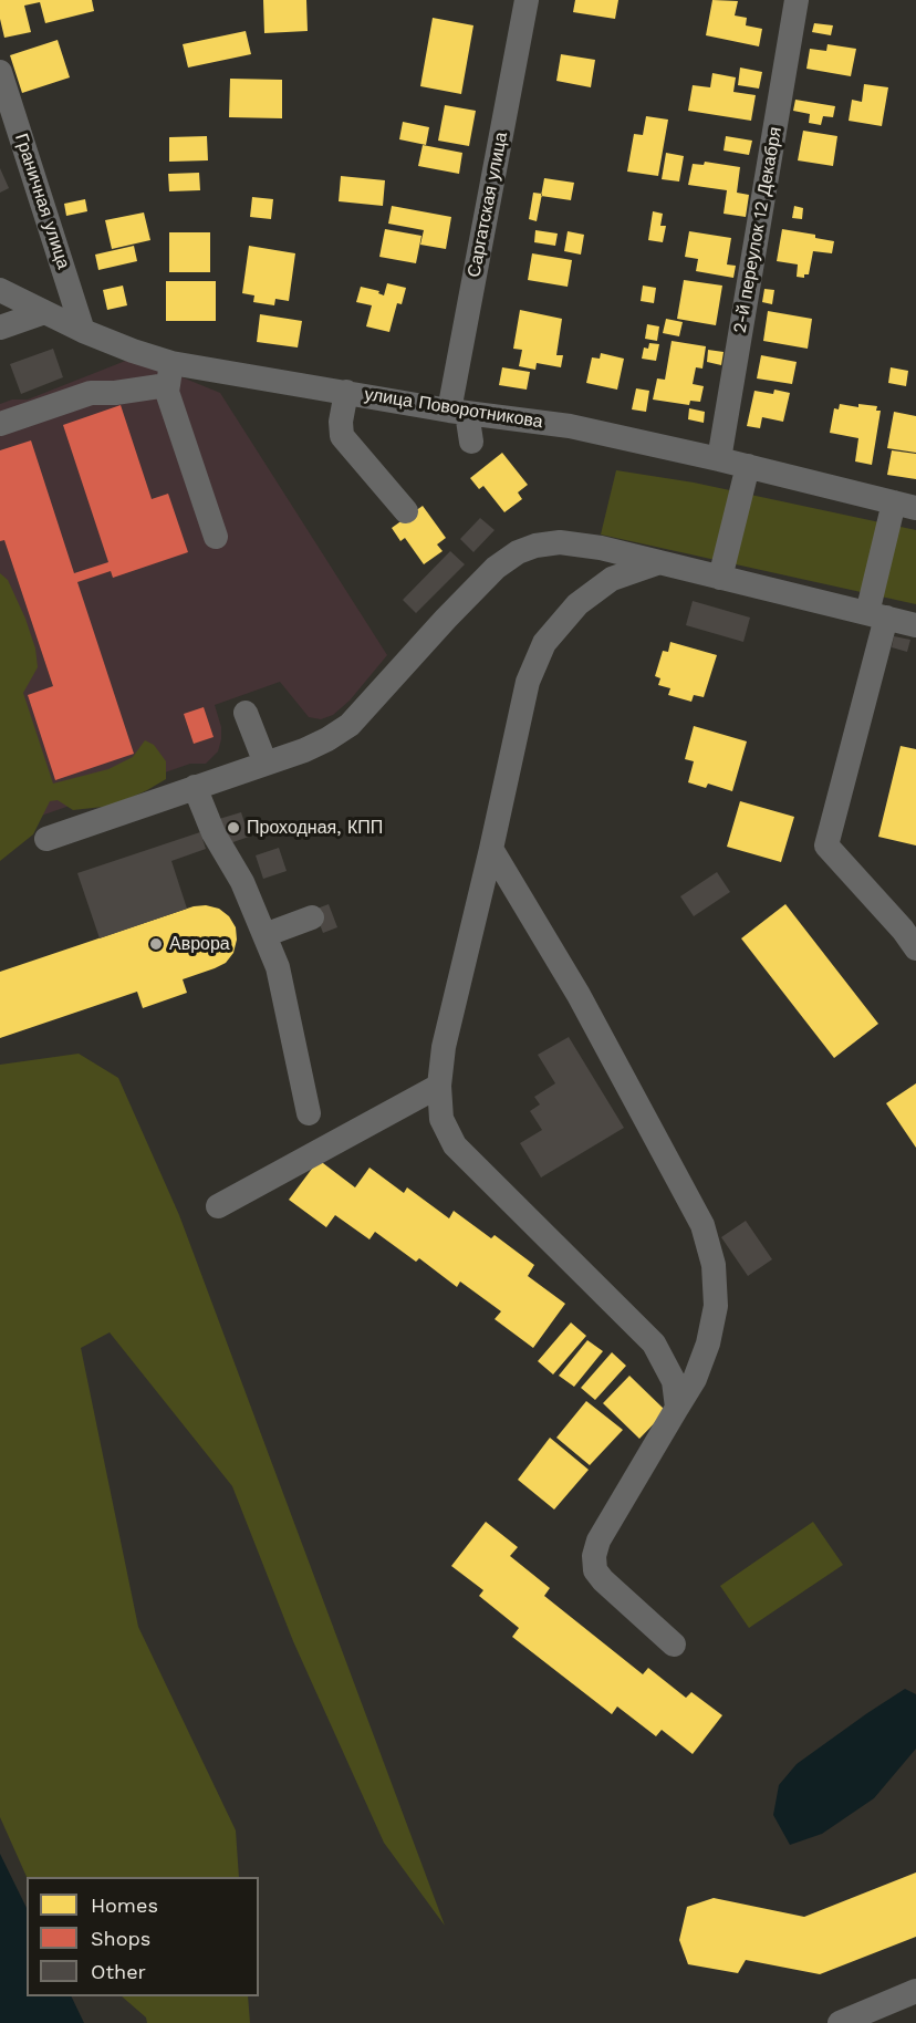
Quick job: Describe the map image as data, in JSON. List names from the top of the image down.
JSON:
{
  "streets": {
    "street": [
      "Граничная улица",
      "Саргатская улица",
      "2-й переулок 12 Декабря",
      "улица Поворотникова"
    ]
  },
  "crossings": [
    ["Граничная улица", "улица Поворотникова"],
    ["Саргатская улица", "улица Поворотникова"],
    ["2-й переулок 12 Декабря", "улица Поворотникова"]
  ],
  "places": ["Проходная, КПП", "Аврора"],
  "legend": ["Homes", "Shops", "Other"]
}
